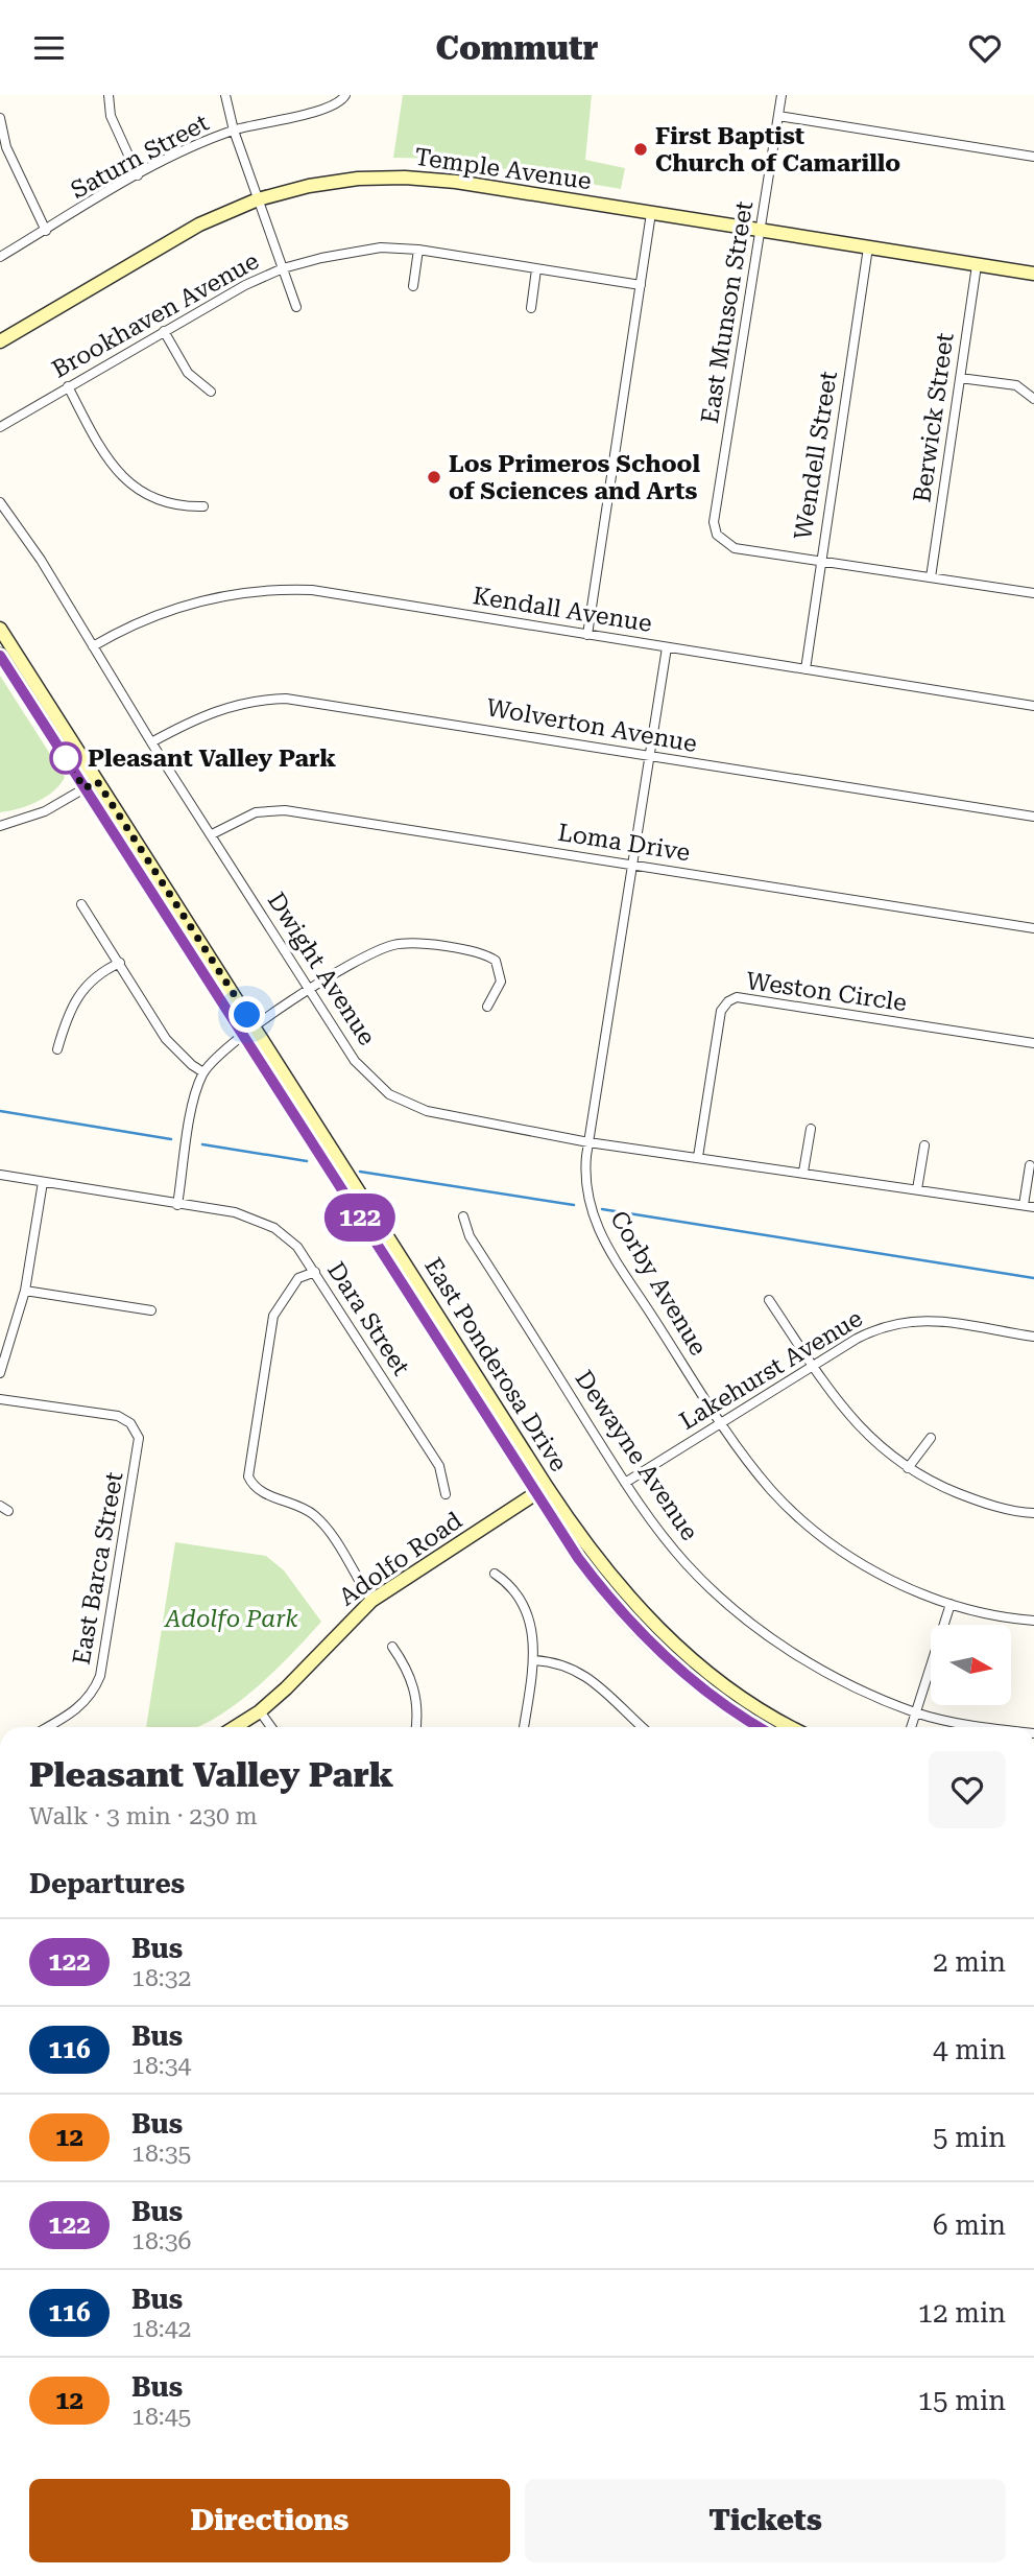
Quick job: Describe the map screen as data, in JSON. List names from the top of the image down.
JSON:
{
  "streets": {
    "main road": ["Temple Avenue", "East Ponderosa Drive", "Adolfo Road"],
    "street": [
      "Saturn Street",
      "East Munson Street",
      "Brookhaven Avenue",
      "Berwick Street",
      "Wendell Street",
      "Kendall Avenue",
      "Wolverton Avenue",
      "Loma Drive",
      "Dwight Avenue",
      "Weston Circle",
      "Corby Avenue",
      "Dara Street",
      "Lakehurst Avenue",
      "Dewayne Avenue",
      "East Barca Street"
    ]
  },
  "crossings": [
    ["Temple Avenue", "East Munson Street"],
    ["Temple Avenue", "Berwick Street"],
    ["Temple Avenue", "Wendell Street"],
    ["East Munson Street", "Wendell Street"],
    ["Wendell Street", "Kendall Avenue"],
    ["Kendall Avenue", "Dwight Avenue"],
    ["Kendall Avenue", "Corby Avenue"],
    ["Wolverton Avenue", "Dwight Avenue"],
    ["Wolverton Avenue", "Corby Avenue"],
    ["Loma Drive", "Dwight Avenue"],
    ["Loma Drive", "Corby Avenue"],
    ["Dwight Avenue", "Weston Circle"],
    ["Dwight Avenue", "Corby Avenue"],
    ["Corby Avenue", "Lakehurst Avenue"],
    ["East Ponderosa Drive", "Adolfo Road"],
    ["Lakehurst Avenue", "Dewayne Avenue"]
  ],
  "parks": ["Adolfo Park"],
  "places": ["First Baptist Church of Camarillo", "Los Primeros School of Sciences and Arts", "Pleasant Valley Park"],
  "lines": ["bus line 122"],
  "north": "right",
  "page": {
    "header": "Commutr",
    "on_map": "122",
    "heading": [
      ["Pleasant Valley Park", "Walk · 3 min · 230 m"],
      "Departures"
    ],
    "list": [
      {
        "mark": "122",
        "name": "Bus",
        "note": "18:32",
        "value": "2 min"
      },
      {
        "mark": "116",
        "name": "Bus",
        "note": "18:34",
        "value": "4 min"
      },
      {
        "mark": "12",
        "name": "Bus",
        "note": "18:35",
        "value": "5 min"
      },
      {
        "mark": "122",
        "name": "Bus",
        "note": "18:36",
        "value": "6 min"
      },
      {
        "mark": "116",
        "name": "Bus",
        "note": "18:42",
        "value": "12 min"
      },
      {
        "mark": "12",
        "name": "Bus",
        "note": "18:45",
        "value": "15 min"
      }
    ],
    "buttons": ["Directions", "Tickets"]
  }
}
